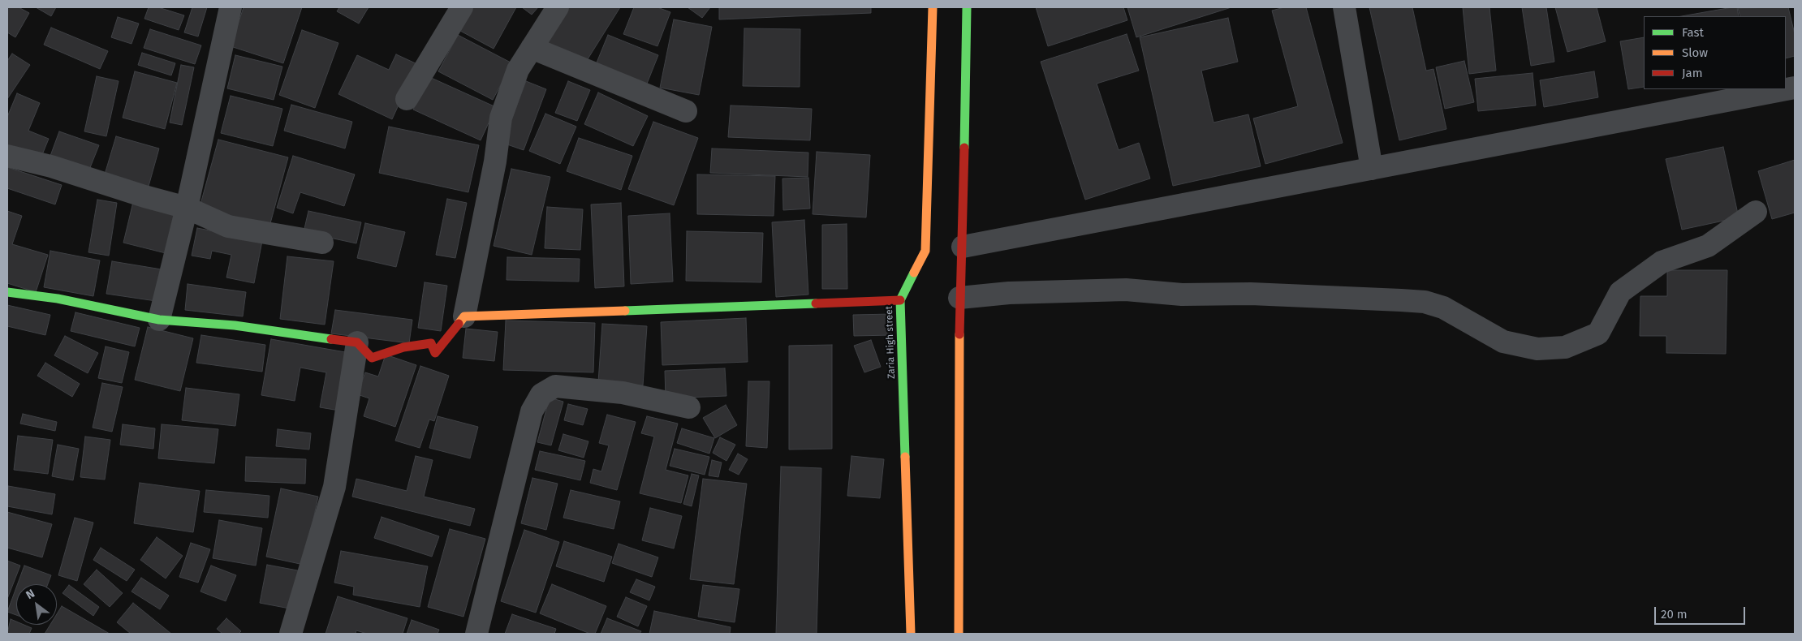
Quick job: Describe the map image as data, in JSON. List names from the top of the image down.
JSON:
{
  "streets": {
    "main road": ["Zaria High street"]
  },
  "legend": ["Fast", "Slow", "Jam"],
  "scale_bar": "20 m",
  "north": "top left"
}
